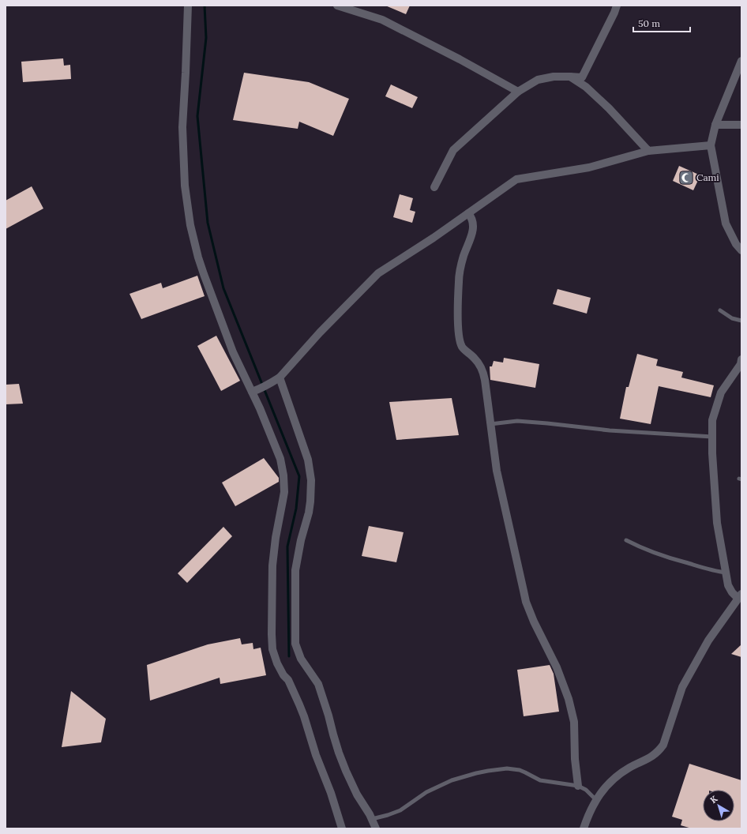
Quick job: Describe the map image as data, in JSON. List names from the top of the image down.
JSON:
{
  "places": {
    "mosque": ["Cami"]
  },
  "scale_bar": "50 m",
  "north": "top left"
}
